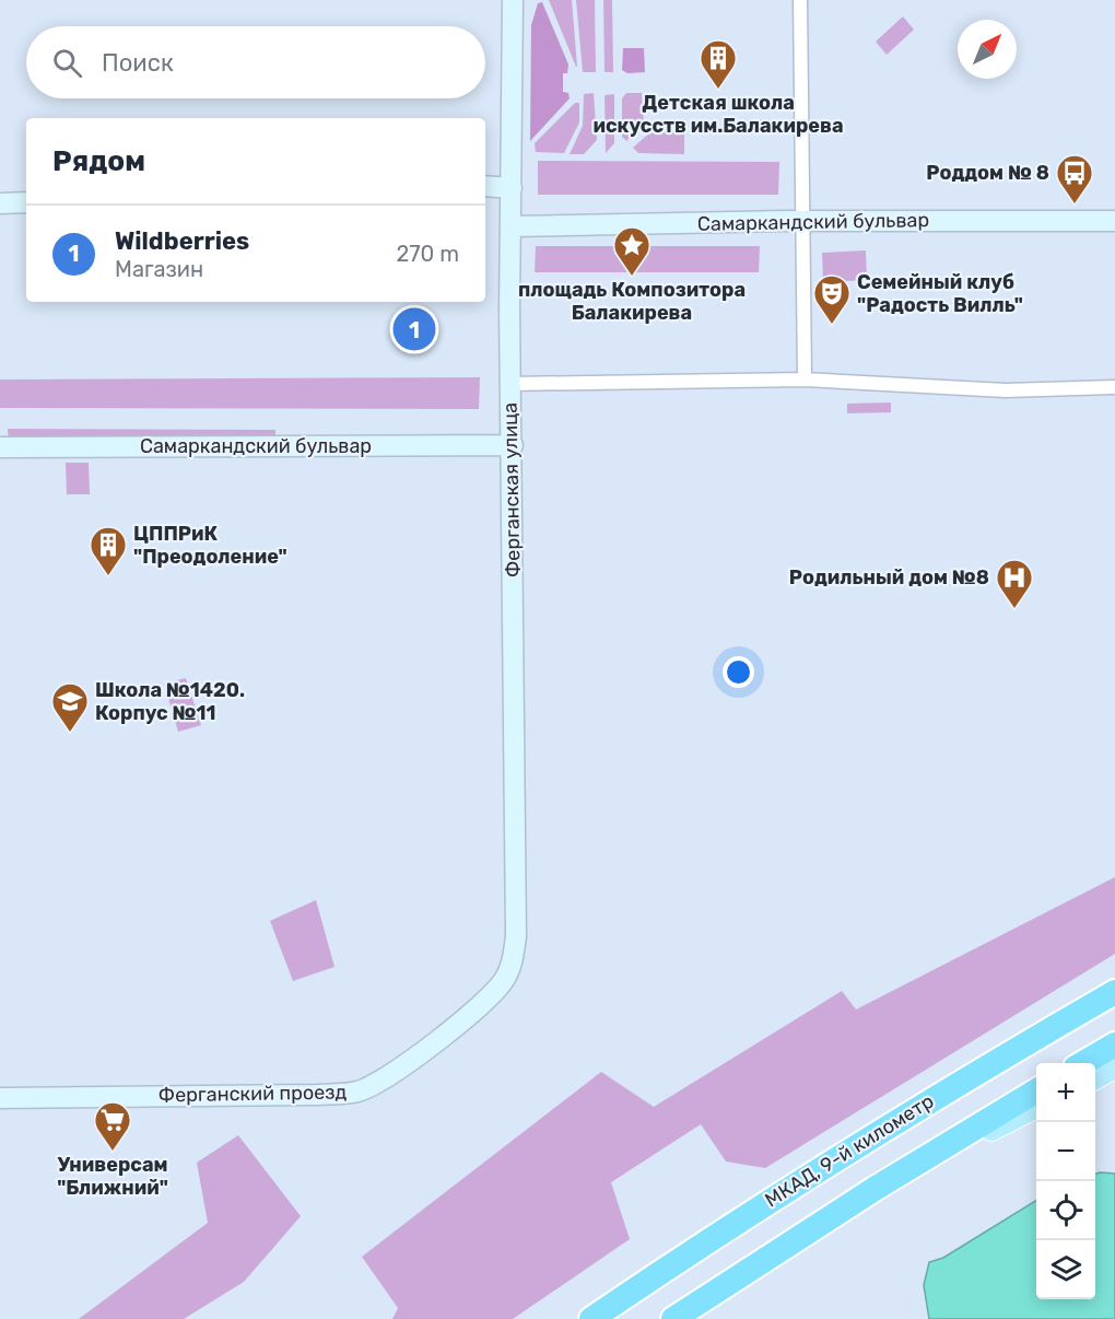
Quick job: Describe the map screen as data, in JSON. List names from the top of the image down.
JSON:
{
  "streets": {
    "highway": ["МКАД, 9-й километр"],
    "street": ["Самаркандский бульвар", "Ферганская улица", "Ферганский проезд"]
  },
  "crossings": [
    ["Самаркандский бульвар", "Ферганская улица"],
    ["Ферганская улица", "Ферганский проезд"]
  ],
  "places": {
    "building": ["Детская школа искусств им.Балакирева", "ЦППРиК \"Преодоление\""],
    "bus stop": ["Роддом № 8"],
    "place": ["площадь Композитора Балакирева"],
    "theatre": ["Семейный клуб \"Радость Вилль\""],
    "hospital": ["Родильный дом №8"],
    "school or university": ["Школа №1420. Корпус №11"],
    "supermarket": ["Универсам \"Ближний\""]
  },
  "north": "top right",
  "page": {
    "search": "Поиск",
    "heading": "Рядом",
    "list": [
      {
        "mark": "1",
        "name": "Wildberries",
        "note": "Магазин",
        "value": "270 m"
      }
    ],
    "pins": "1",
    "map_buttons": ["+", "−"]
  }
}
